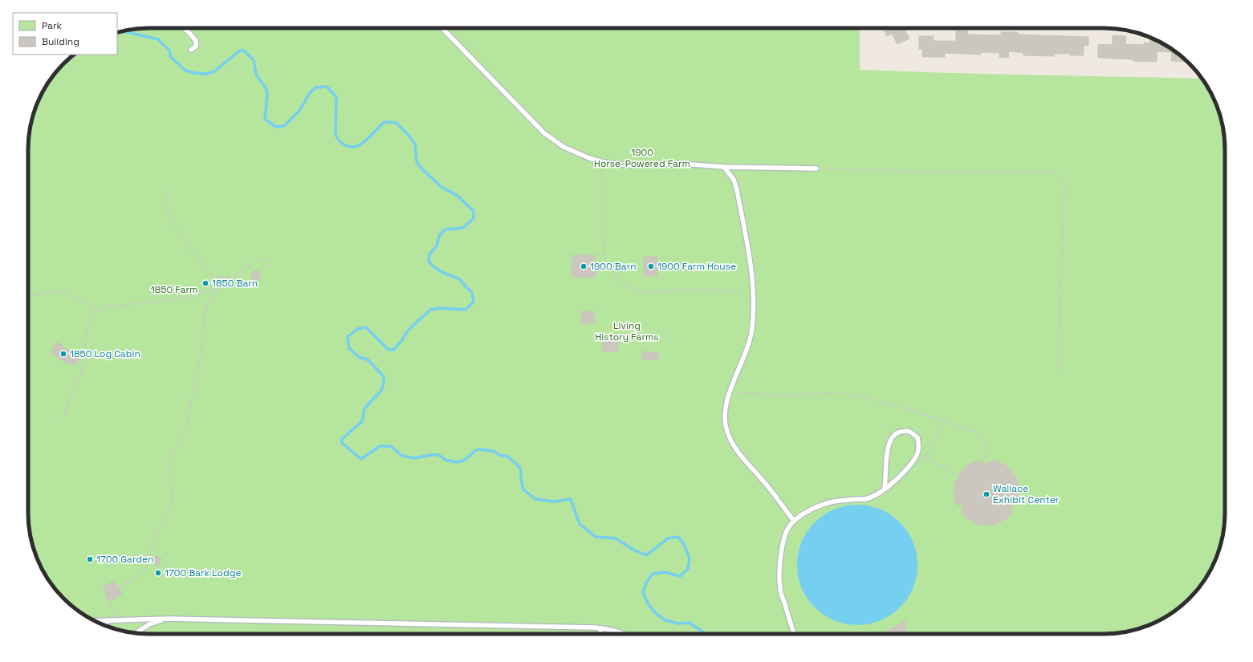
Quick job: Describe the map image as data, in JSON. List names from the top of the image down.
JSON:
{
  "parks": ["1900 Horse-Powered Farm", "1850 Farm", "Living History Farms"],
  "places": [
    "1900 Barn",
    "1900 Farm House",
    "1850 Barn",
    "1850 Log Cabin",
    "Wallace Exhibit Center",
    "1700 Garden",
    "1700 Bark Lodge"
  ],
  "legend": ["Park", "Building"]
}
